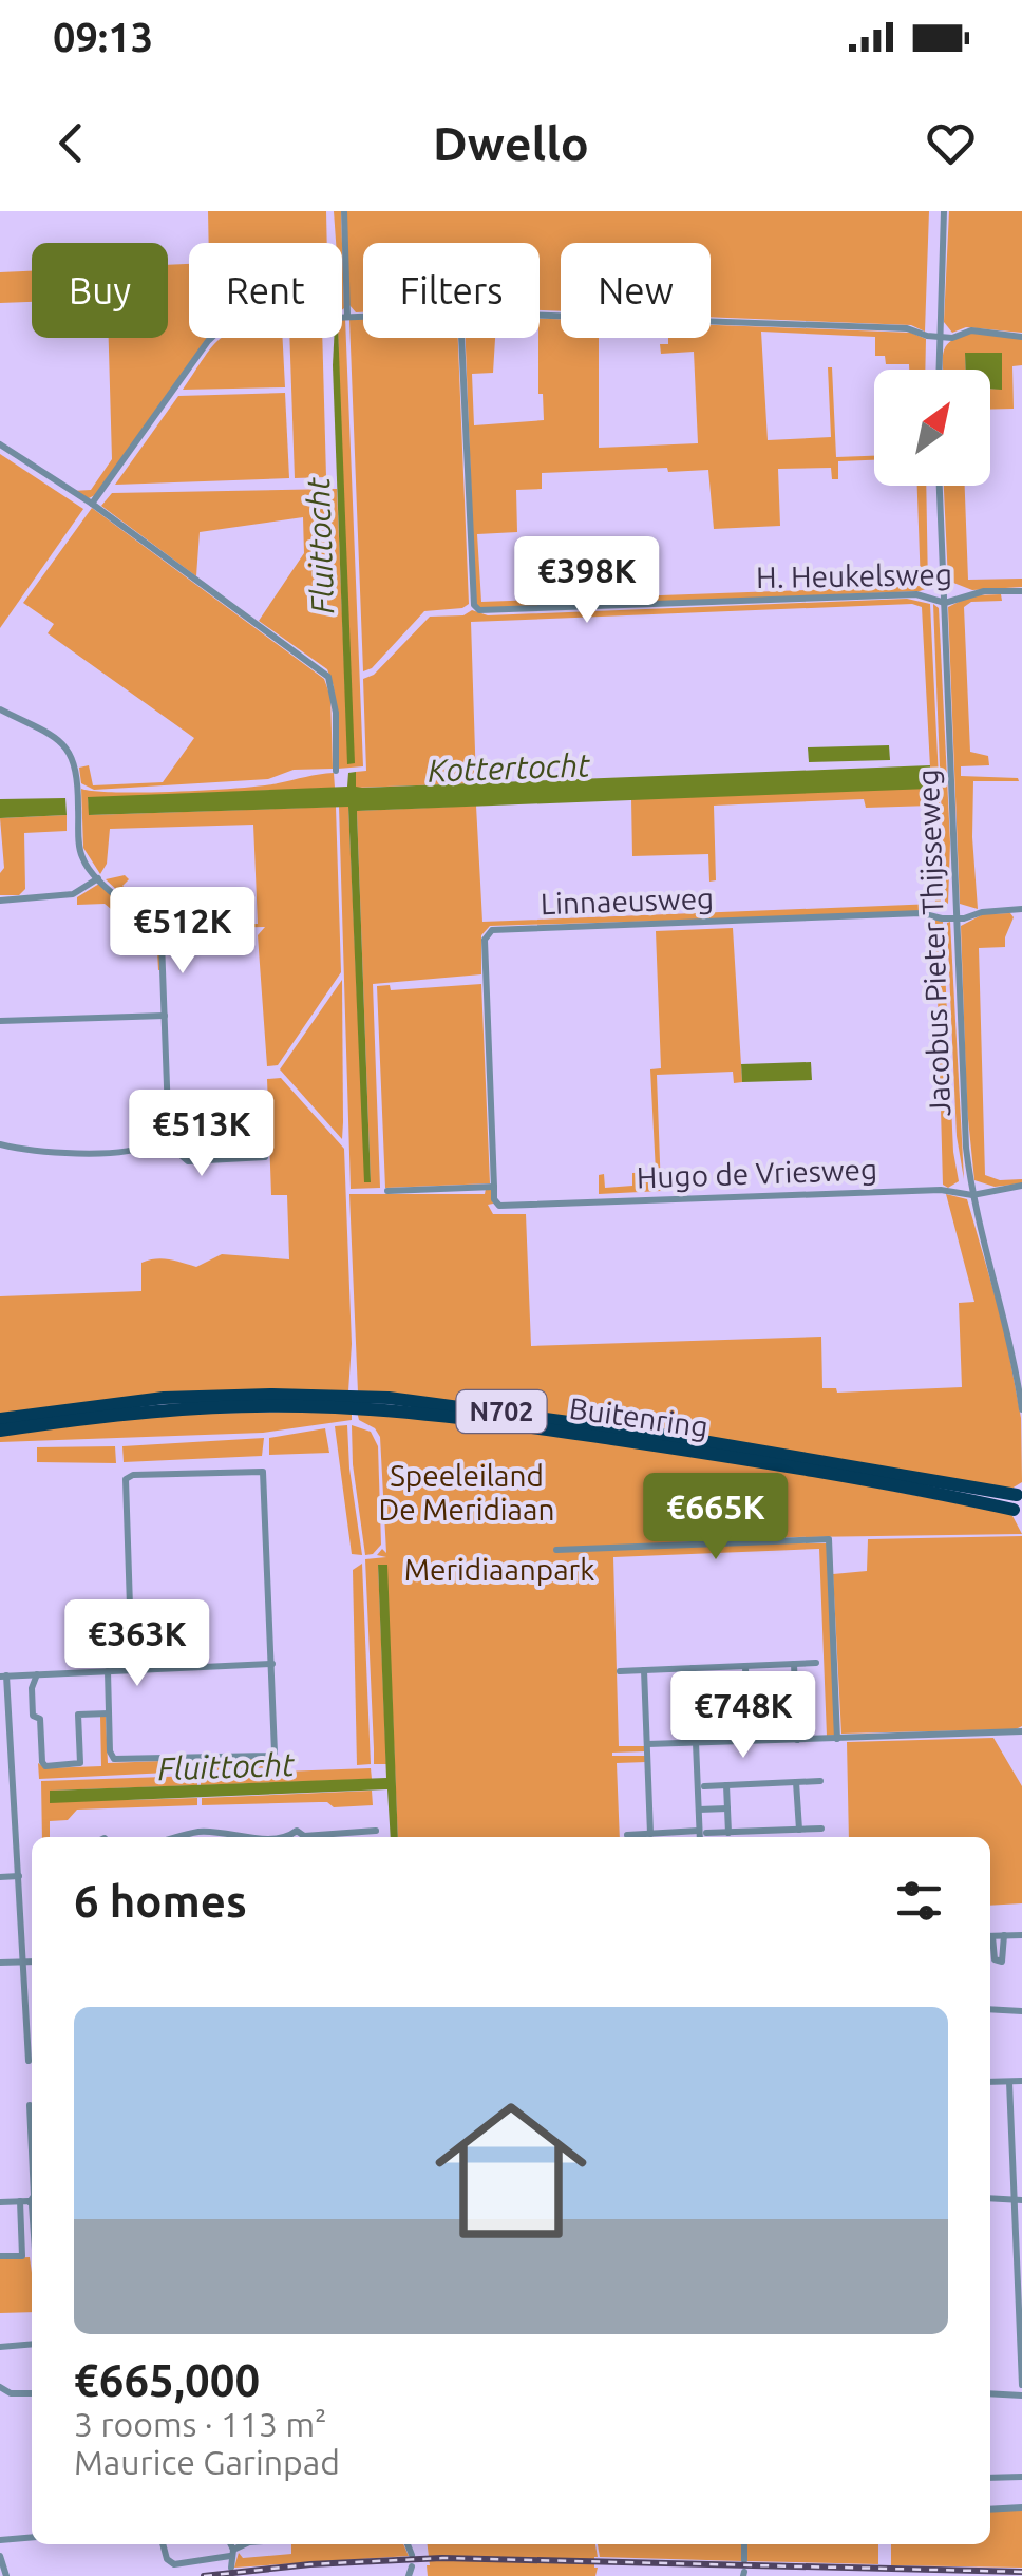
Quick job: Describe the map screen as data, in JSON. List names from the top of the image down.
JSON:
{
  "streets": {
    "highway": ["N702", "Buitenring"],
    "street": [
      "H. Heukelsweg",
      "Linnaeusweg",
      "Jacobus Pieter Thijsseweg",
      "Hugo de Vriesweg"
    ]
  },
  "crossings": [
    ["H. Heukelsweg", "Jacobus Pieter Thijsseweg"],
    ["Linnaeusweg", "Jacobus Pieter Thijsseweg"],
    ["Linnaeusweg", "Hugo de Vriesweg"],
    ["Jacobus Pieter Thijsseweg", "Hugo de Vriesweg"]
  ],
  "water": ["Fluittocht", "Kottertocht"],
  "parks": ["Speeleiland De Meridiaan", "Meridiaanpark"],
  "north": "top right",
  "page": {
    "status": "09:13",
    "header": "Dwello",
    "chip": [
      "Buy",
      "Rent",
      "Filters",
      "New"
    ],
    "price": [
      "€398K",
      "€512K",
      "€513K",
      "€665K",
      "€363K",
      "€748K"
    ],
    "heading": "6 homes",
    "list": [
      {
        "name": "€665,000",
        "note": "3 rooms · 113 m² · Maurice Garinpad"
      }
    ]
  }
}
